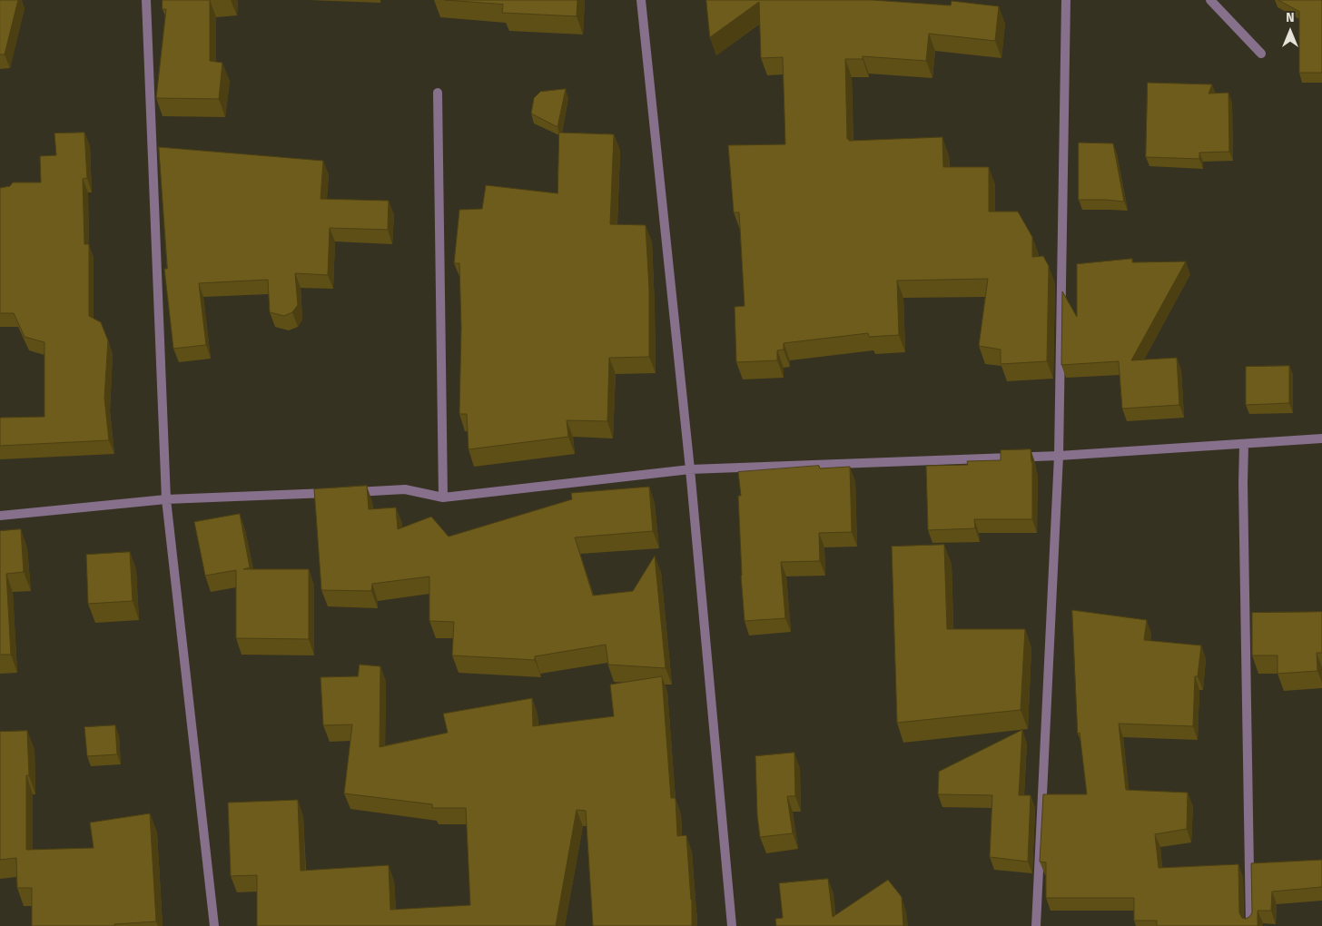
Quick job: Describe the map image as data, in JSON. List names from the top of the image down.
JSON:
{
  "north": "top"
}
